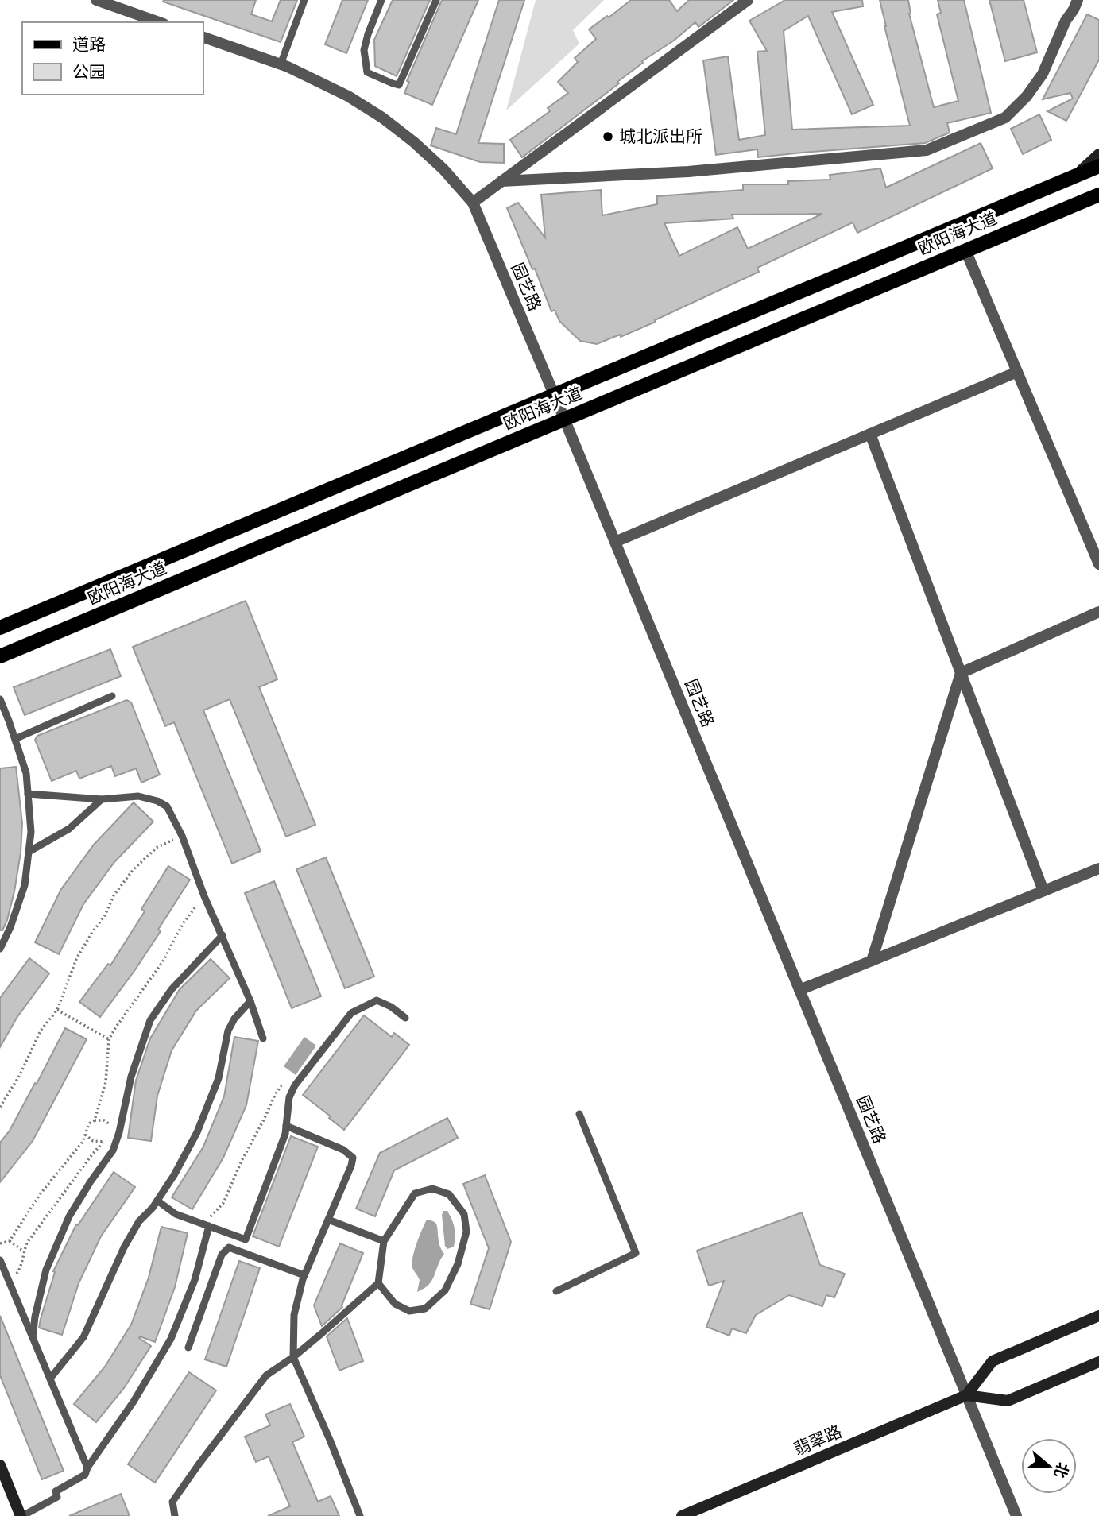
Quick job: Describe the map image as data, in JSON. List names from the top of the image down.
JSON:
{
  "streets": {
    "main road": ["欧阳海大道", "翡翠路"],
    "street": ["园艺路"]
  },
  "crossings": [
    ["欧阳海大道", "园艺路"],
    ["园艺路", "翡翠路"]
  ],
  "places": ["城北派出所"],
  "legend": ["道路", "公园"],
  "north": "right"
}
